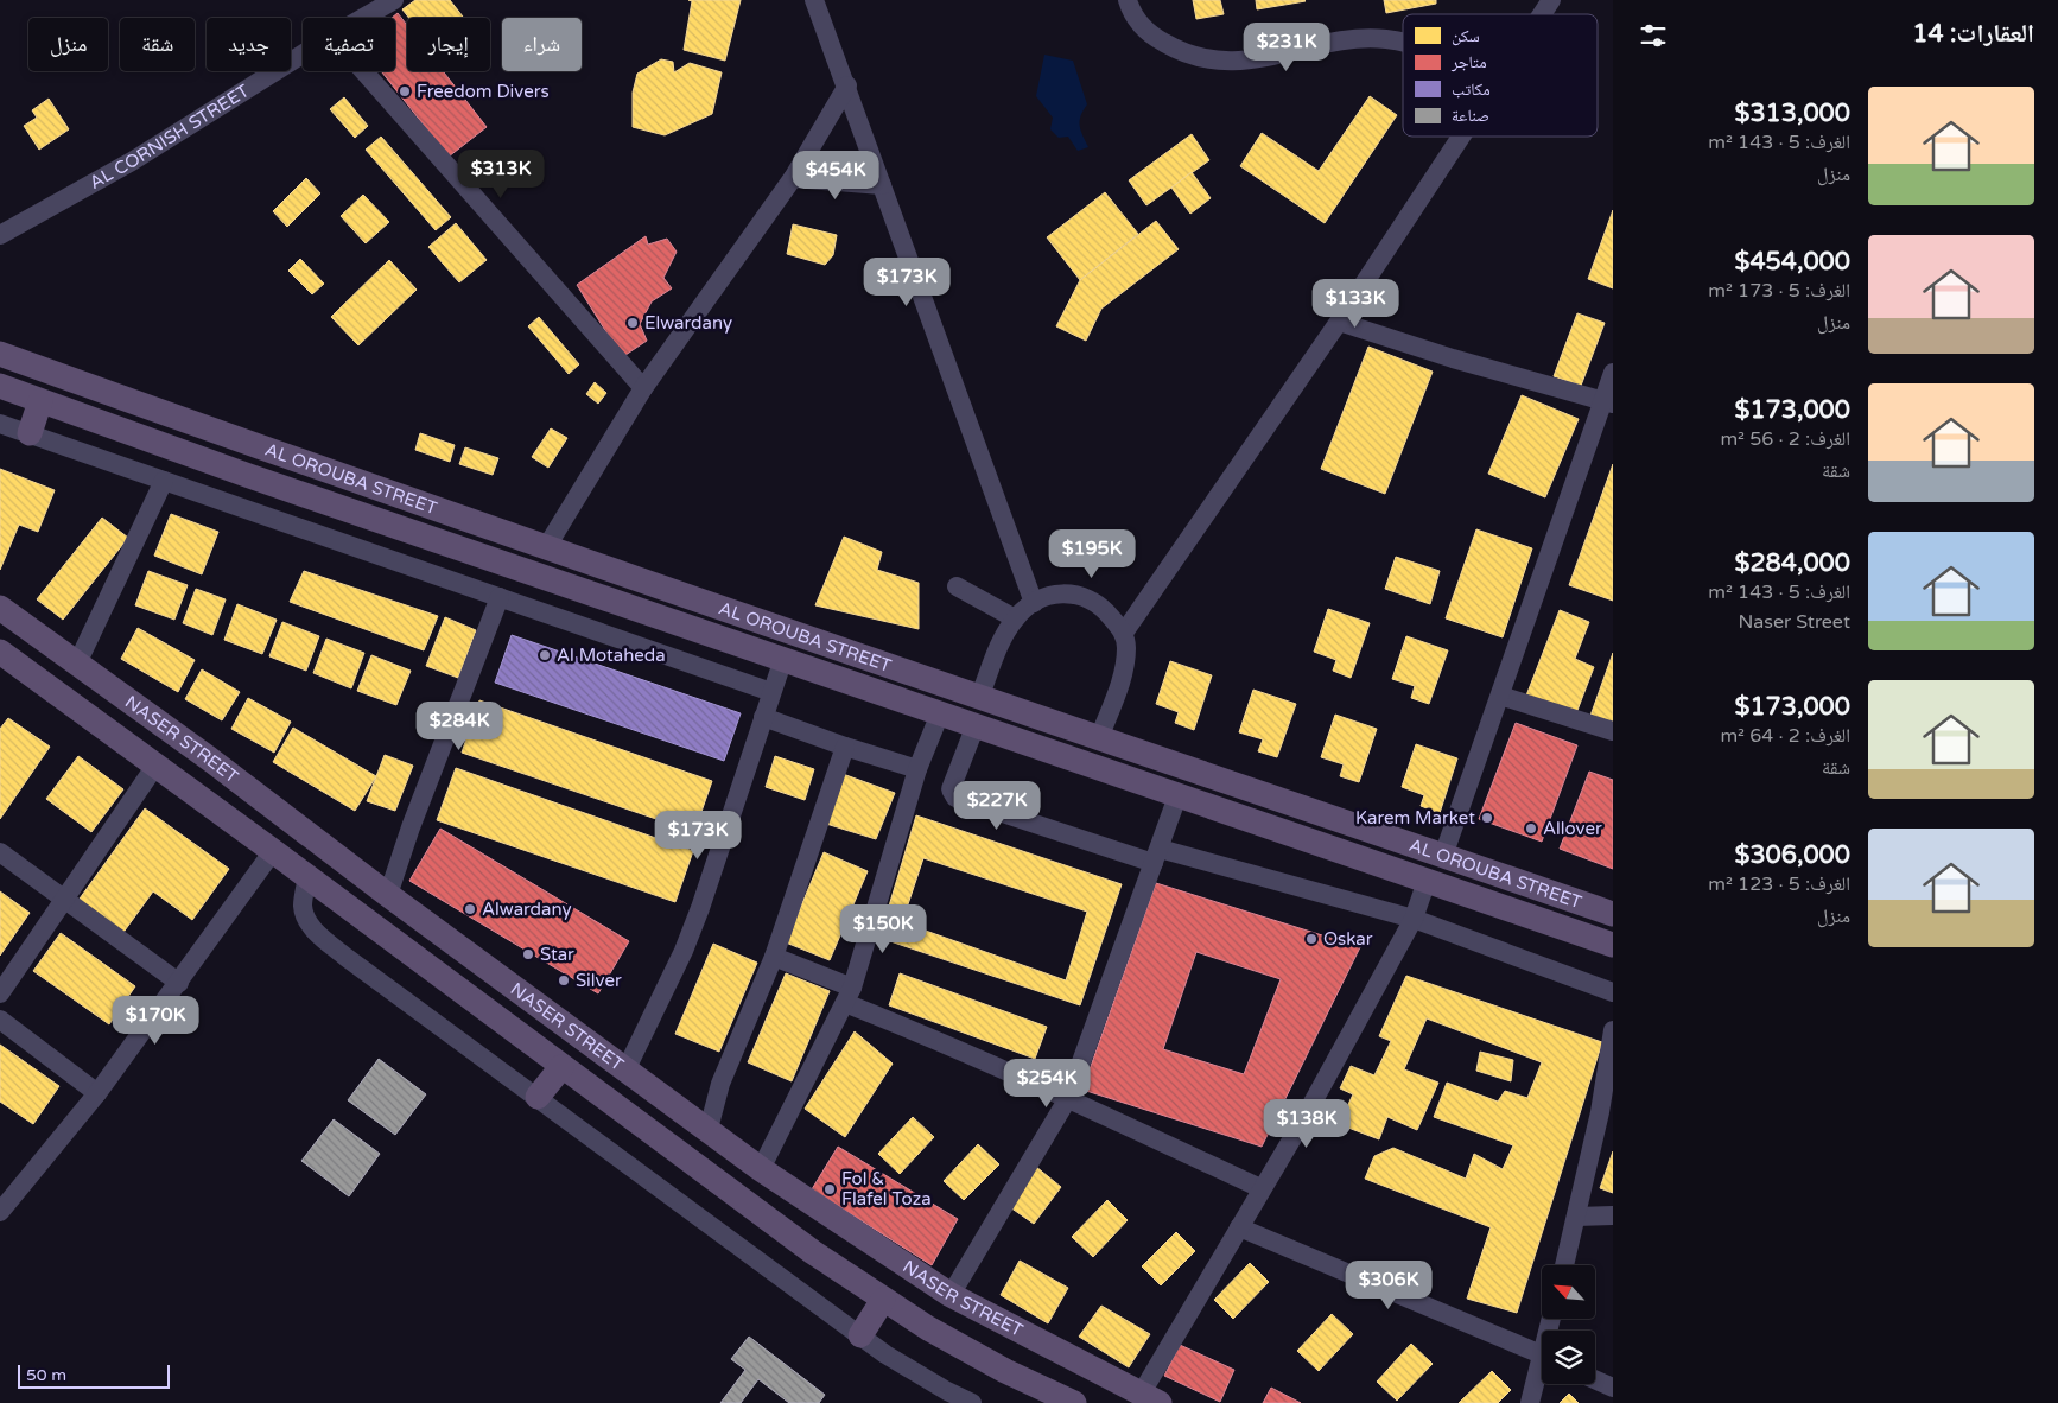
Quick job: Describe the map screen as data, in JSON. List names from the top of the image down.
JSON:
{
  "streets": {
    "main road": ["AL OROUBA STREET", "NASER STREET"],
    "street": ["AL CORNISH STREET"]
  },
  "places": [
    "Freedom Divers",
    "Elwardany",
    "Al Motaheda",
    "Karem Market",
    "Allover",
    "Alwardany",
    "Oskar",
    "Star",
    "Silver",
    "Fol & Flafel Toza"
  ],
  "legend": [
    "سكن",
    "متاجر",
    "مكاتب",
    "صناعة"
  ],
  "scale_bar": "50 m",
  "north": "top left",
  "page": {
    "heading": "العقارات: 14",
    "chip": [
      "شراء",
      "إيجار",
      "تصفية",
      "جديد",
      "شقة",
      "منزل"
    ],
    "price": [
      "$231K",
      "$313K",
      "$454K",
      "$173K",
      "$133K",
      "$195K",
      "$284K",
      "$227K",
      "$173K",
      "$150K",
      "$170K",
      "$254K",
      "$138K",
      "$306K"
    ],
    "list": [
      {
        "name": "$313,000",
        "note": "الغرف: 5 · 143 m² · منزل"
      },
      {
        "name": "$454,000",
        "note": "الغرف: 5 · 173 m² · منزل"
      },
      {
        "name": "$173,000",
        "note": "الغرف: 2 · 56 m² · شقة"
      },
      {
        "name": "$284,000",
        "note": "الغرف: 5 · 143 m² · Naser Street"
      },
      {
        "name": "$173,000",
        "note": "الغرف: 2 · 64 m² · شقة"
      },
      {
        "name": "$306,000",
        "note": "الغرف: 5 · 123 m² · منزل"
      }
    ],
    "scale": "50 m"
  }
}
